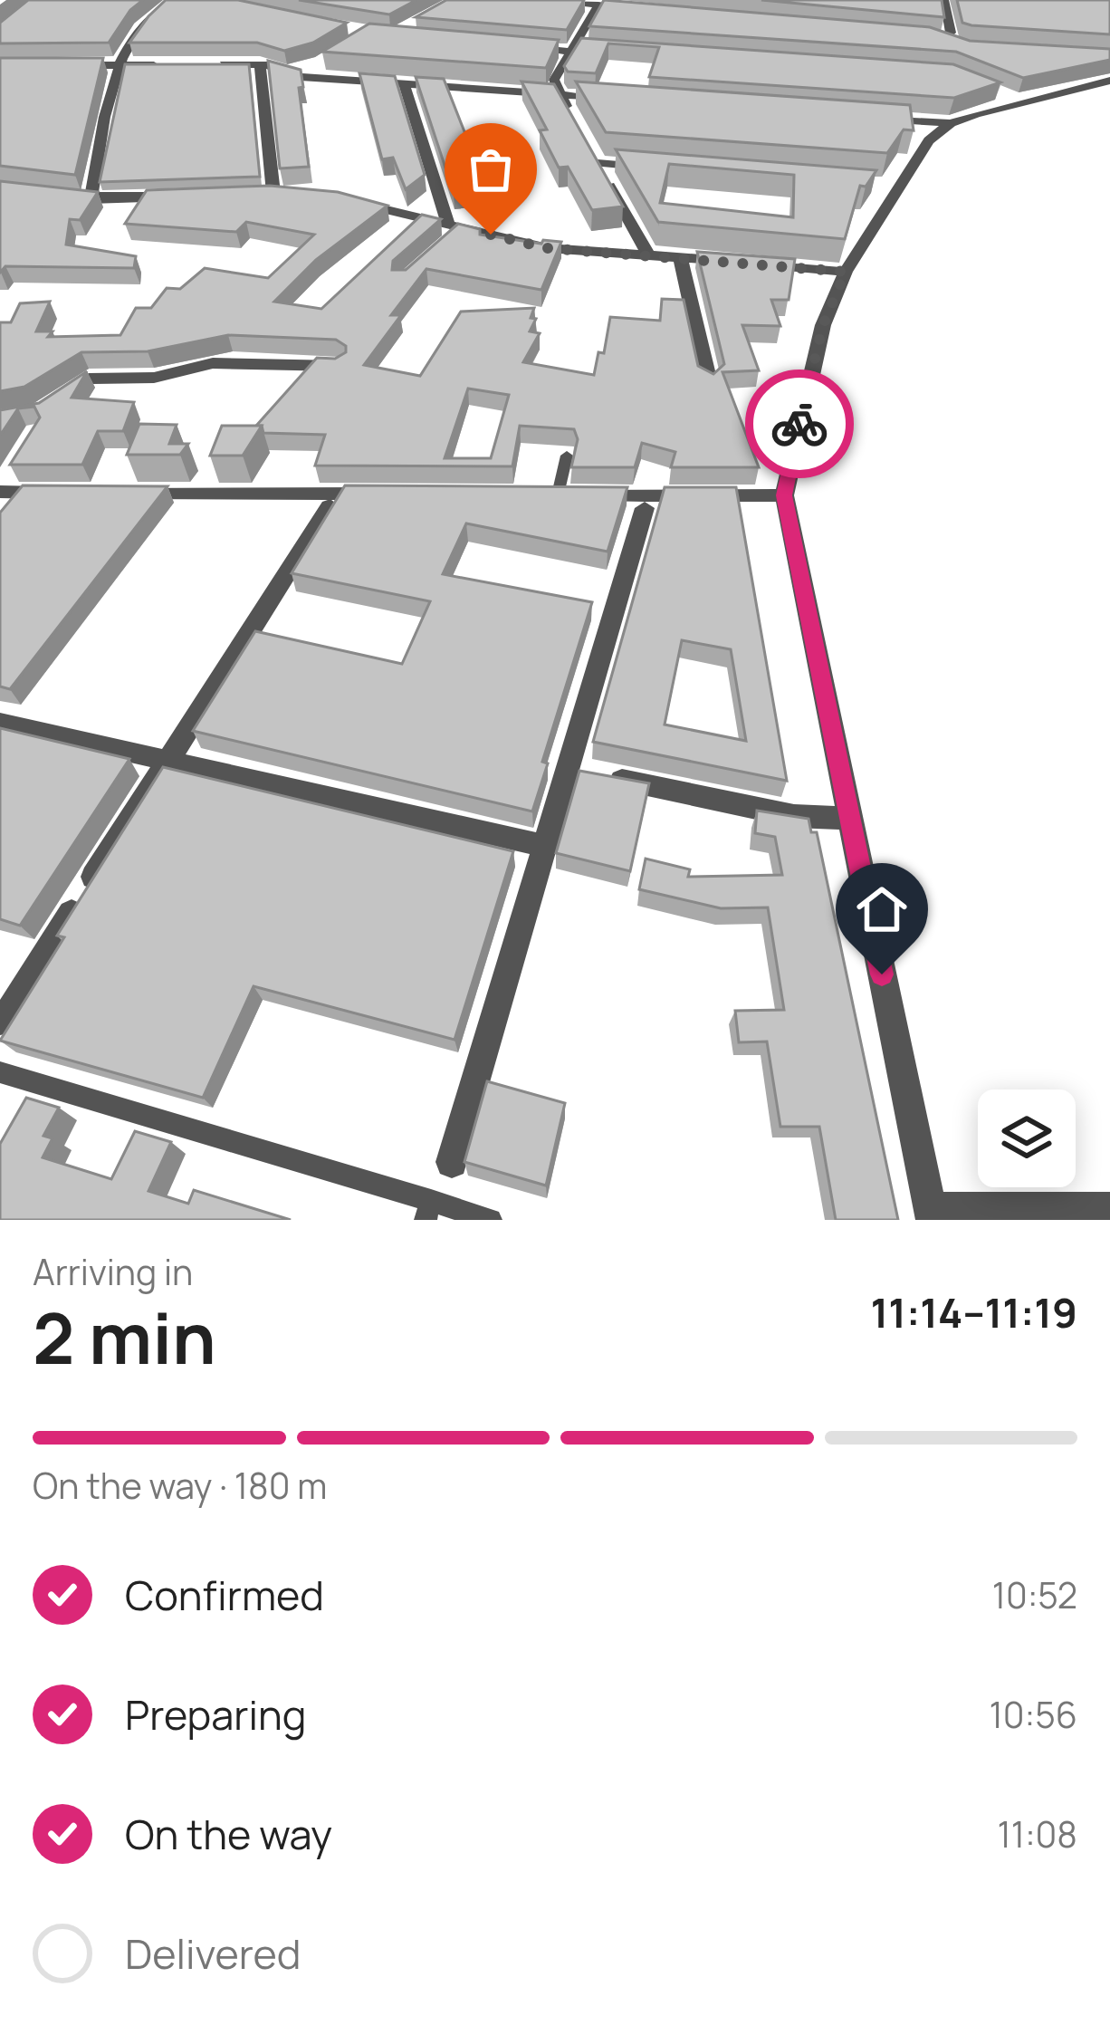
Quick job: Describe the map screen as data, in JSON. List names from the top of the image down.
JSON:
{
  "page": {
    "heading": ["2 min", "Arriving in", "11:14–11:19"],
    "bar": "On the way · 180 m",
    "list": [
      ["Confirmed", "10:52"],
      ["Preparing", "10:56"],
      ["On the way", "11:08"],
      "Delivered"
    ]
  }
}
